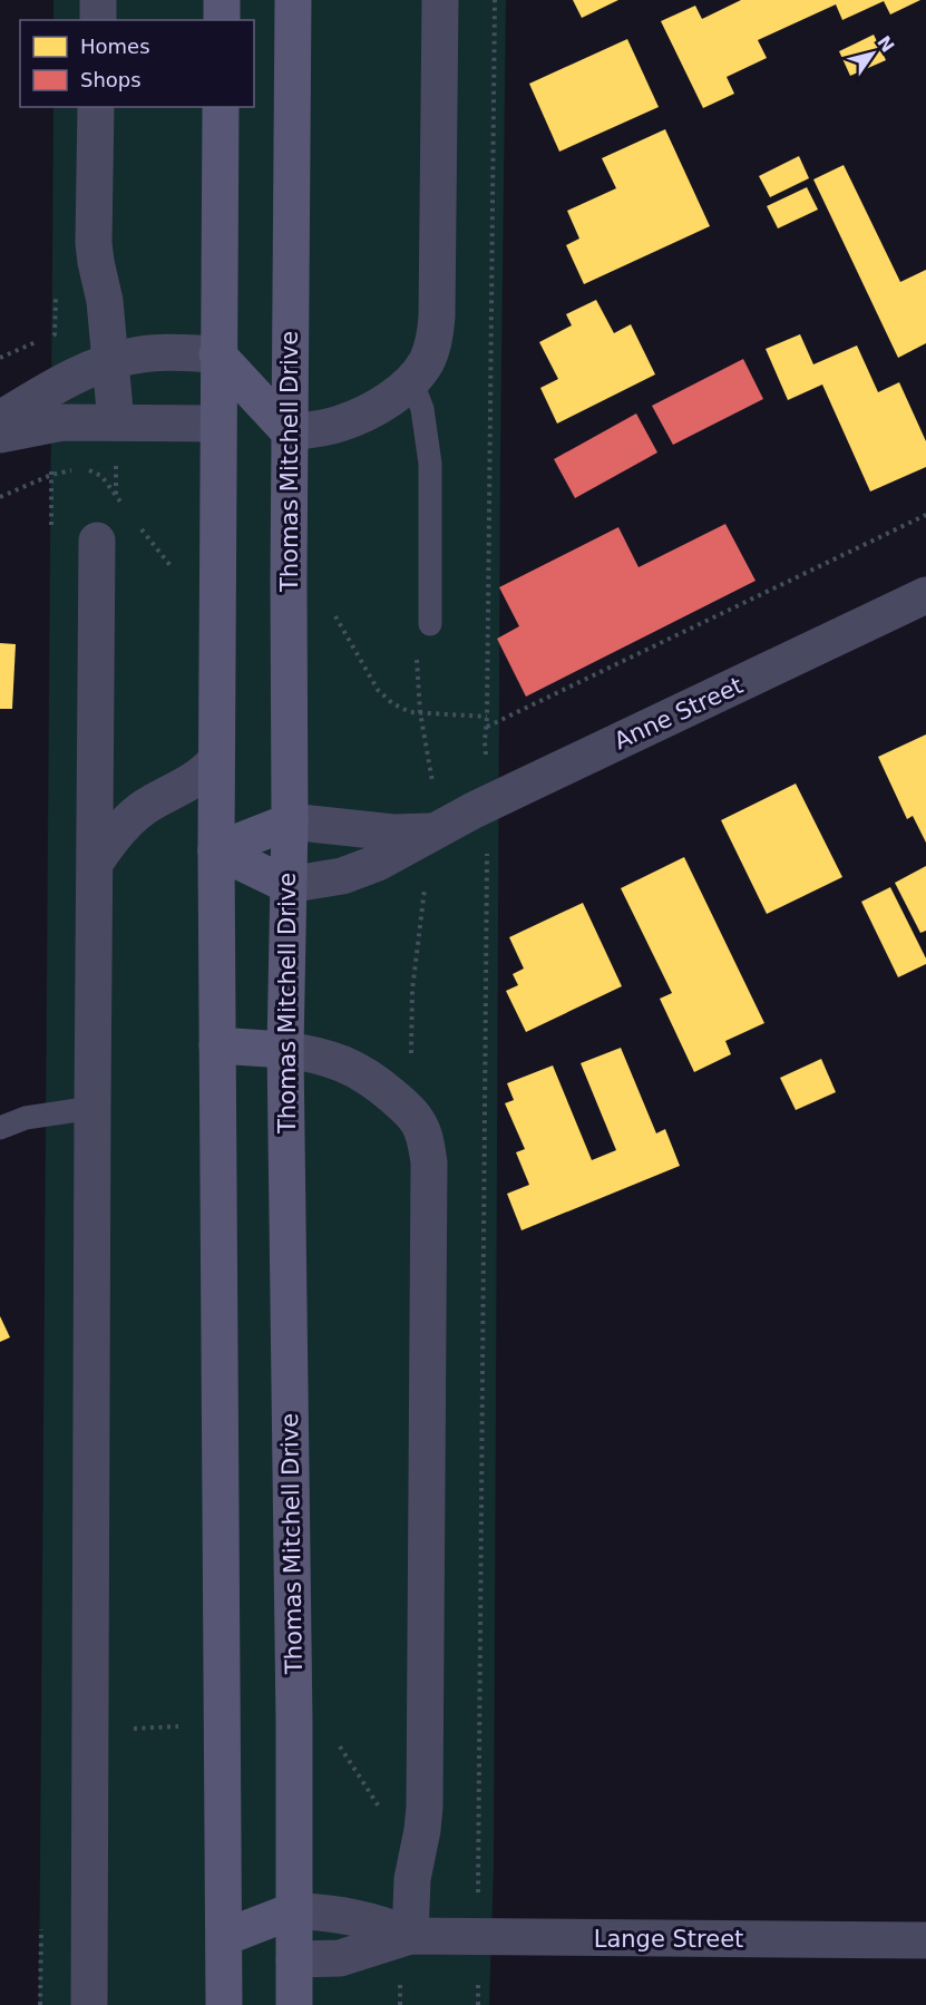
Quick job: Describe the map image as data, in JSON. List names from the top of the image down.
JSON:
{
  "streets": {
    "main road": ["Thomas Mitchell Drive"],
    "street": ["Anne Street", "Lange Street"]
  },
  "crossings": [
    ["Thomas Mitchell Drive", "Anne Street"],
    ["Thomas Mitchell Drive", "Lange Street"]
  ],
  "legend": ["Homes", "Shops"],
  "north": "top right"
}
